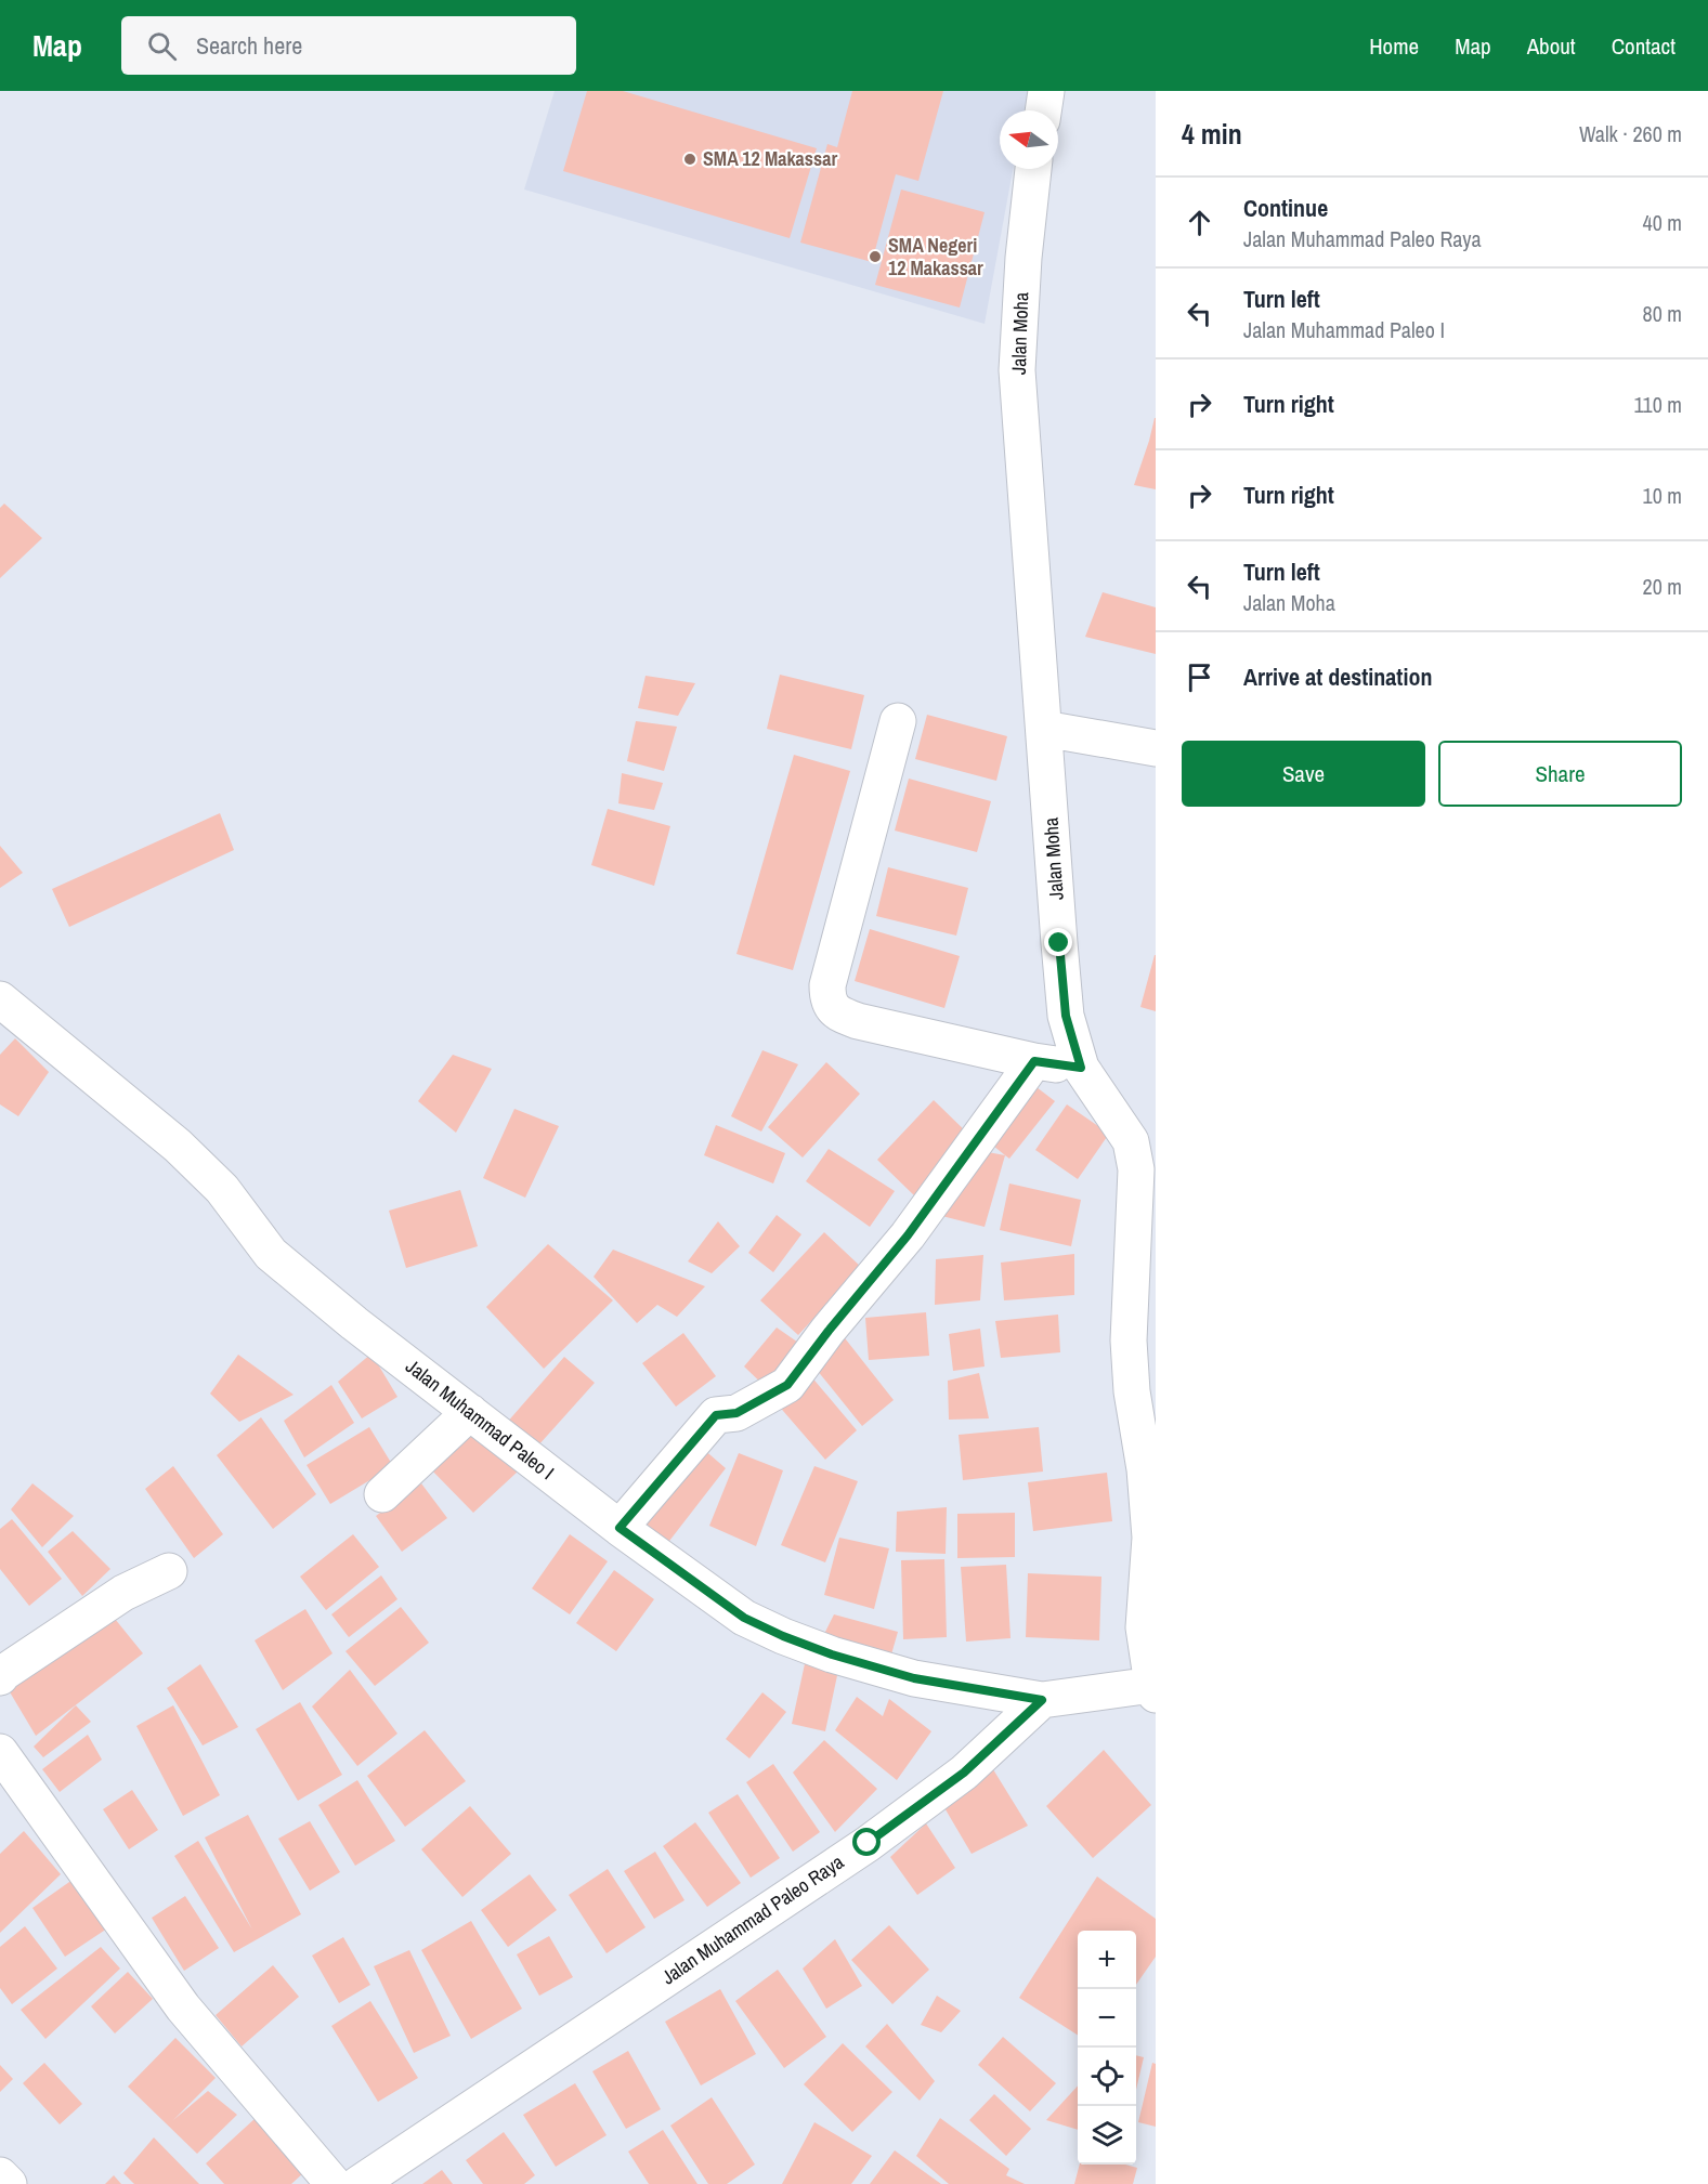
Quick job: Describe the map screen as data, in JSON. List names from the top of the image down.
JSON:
{
  "streets": {
    "street": ["Jalan Moha", "Jalan Muhammad Paleo I", "Jalan Muhammad Paleo Raya"]
  },
  "crossings": [
    ["Jalan Muhammad Paleo I", "Jalan Muhammad Paleo Raya"]
  ],
  "places": ["SMA 12 Makassar", "SMA Negeri 12 Makassar"],
  "north": "left",
  "page": {
    "header": "Map",
    "search": "Search here",
    "nav": [
      "Home",
      "Map",
      "About",
      "Contact"
    ],
    "heading": ["4 min", "Walk · 260 m"],
    "list": [
      ["Continue", "Jalan Muhammad Paleo Raya", "40 m"],
      ["Turn left", "Jalan Muhammad Paleo I", "80 m"],
      ["Turn right", "110 m"],
      ["Turn right", "10 m"],
      ["Turn left", "Jalan Moha", "20 m"],
      "Arrive at destination"
    ],
    "buttons": ["Save", "Share"],
    "map_buttons": ["+", "−"]
  }
}
